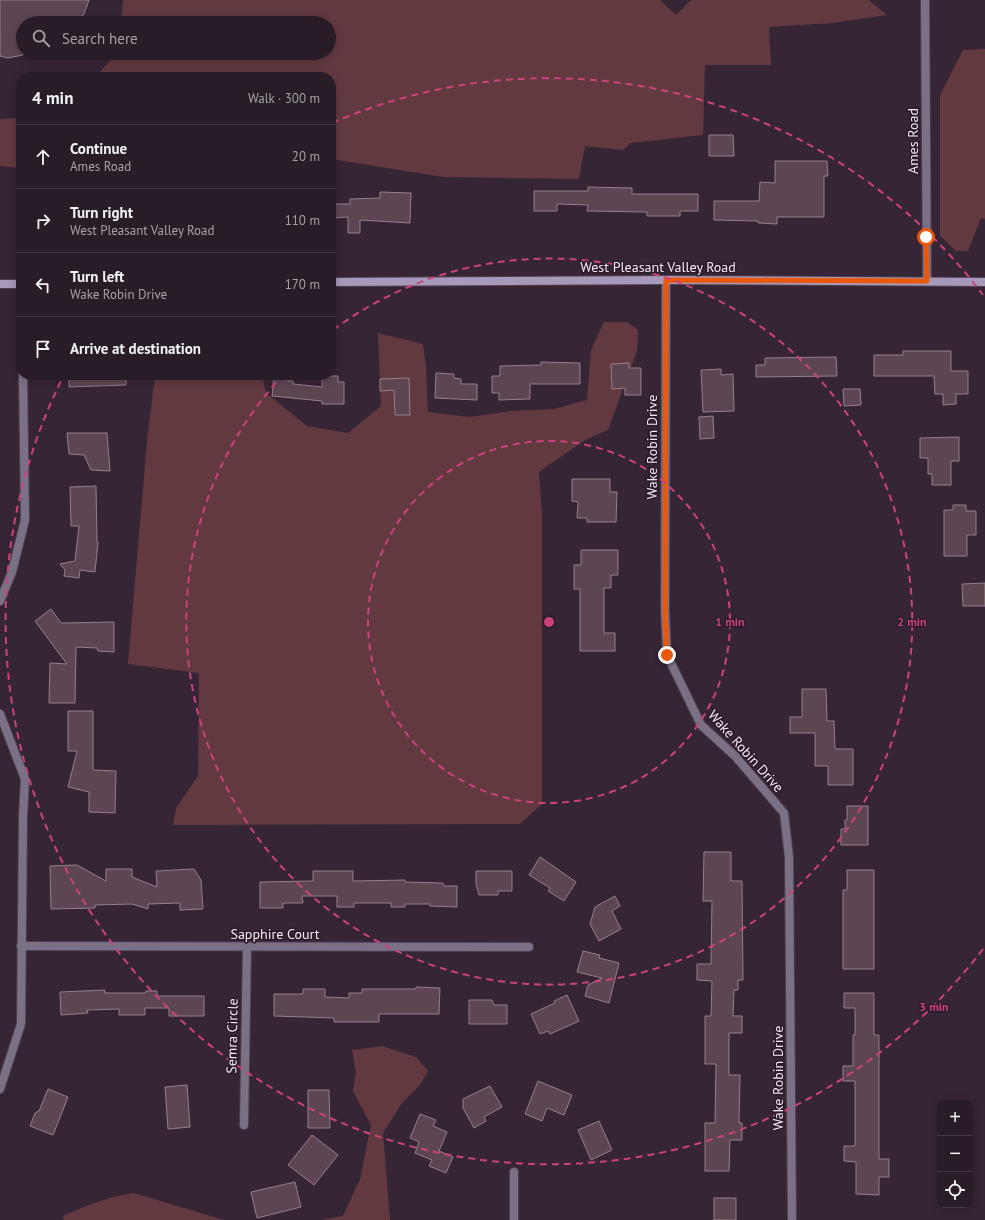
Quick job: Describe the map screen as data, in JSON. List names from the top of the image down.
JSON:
{
  "streets": {
    "main road": ["West Pleasant Valley Road"],
    "street": [
      "Ames Road",
      "Wake Robin Drive",
      "Sapphire Court",
      "Semra Circle"
    ]
  },
  "crossings": [
    ["Ames Road", "West Pleasant Valley Road"],
    ["West Pleasant Valley Road", "Wake Robin Drive"],
    ["Sapphire Court", "Semra Circle"]
  ],
  "page": {
    "search": "Search here",
    "heading": ["4 min", "Walk · 300 m"],
    "list": [
      ["Continue", "Ames Road", "20 m"],
      ["Turn right", "West Pleasant Valley Road", "110 m"],
      ["Turn left", "Wake Robin Drive", "170 m"],
      "Arrive at destination"
    ],
    "map_buttons": ["+", "−"]
  },
  "rings": ["1 min", "2 min", "3 min"]
}
